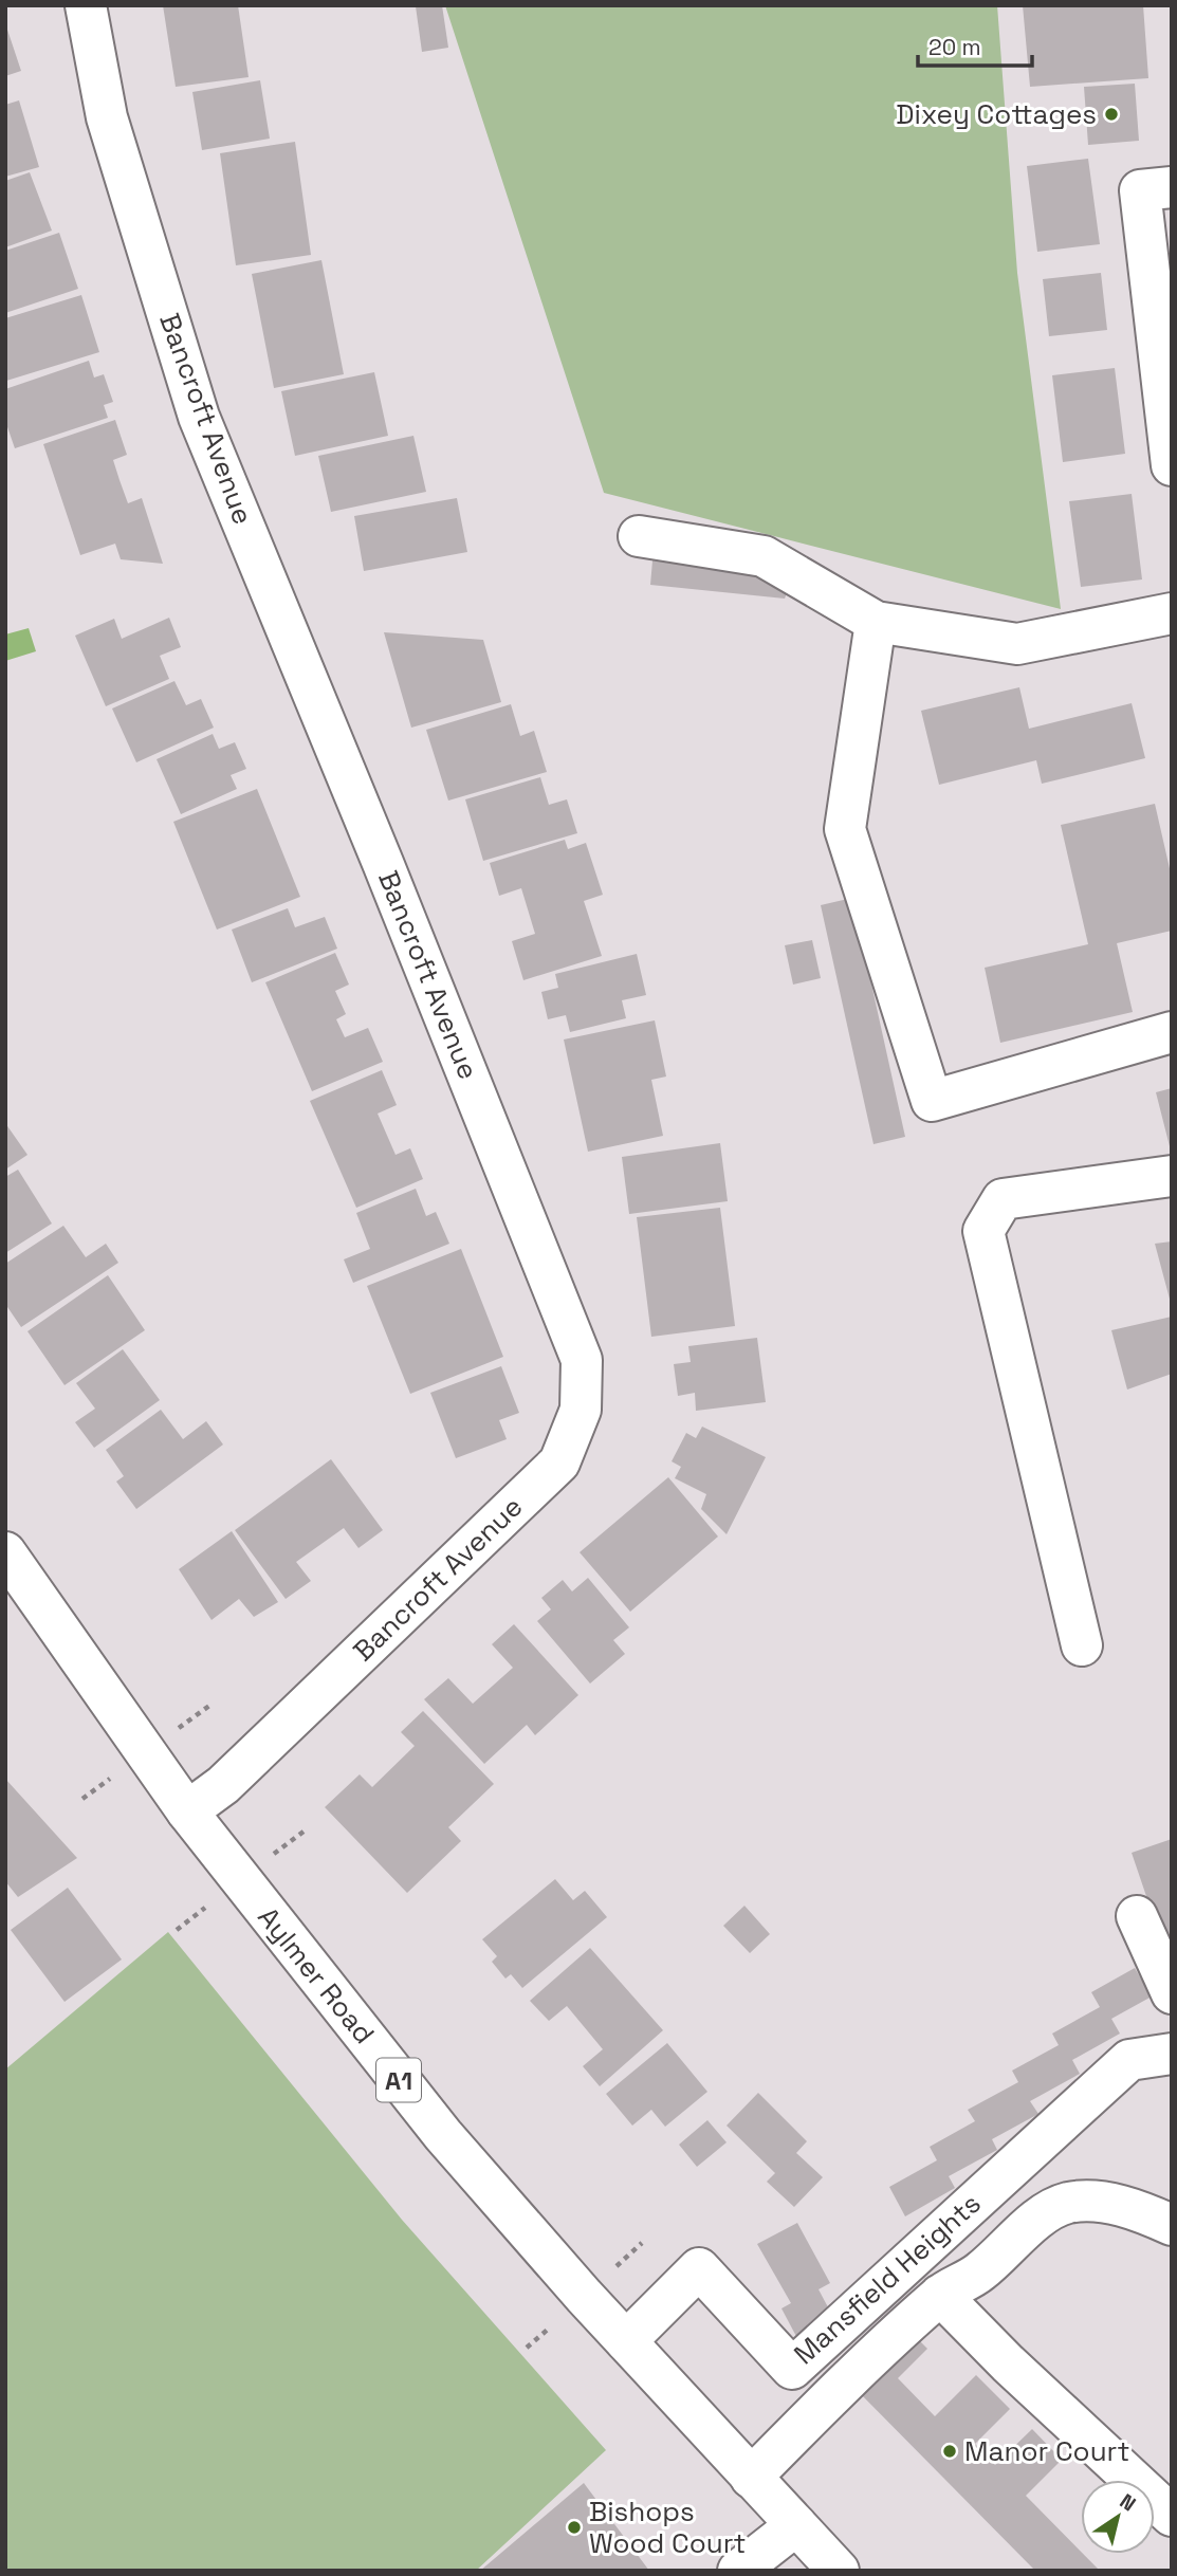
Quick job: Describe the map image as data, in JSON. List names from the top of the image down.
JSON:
{
  "streets": {
    "main road": [
      "Bancroft Avenue",
      "Aylmer Road",
      "A1",
      "Mansfield Heights"
    ]
  },
  "crossings": [
    ["Bancroft Avenue", "Aylmer Road"],
    ["Aylmer Road", "Mansfield Heights"]
  ],
  "places": ["Dixey Cottages", "Manor Court", "Bishops Wood Court"],
  "scale_bar": "20 m",
  "north": "top right"
}
